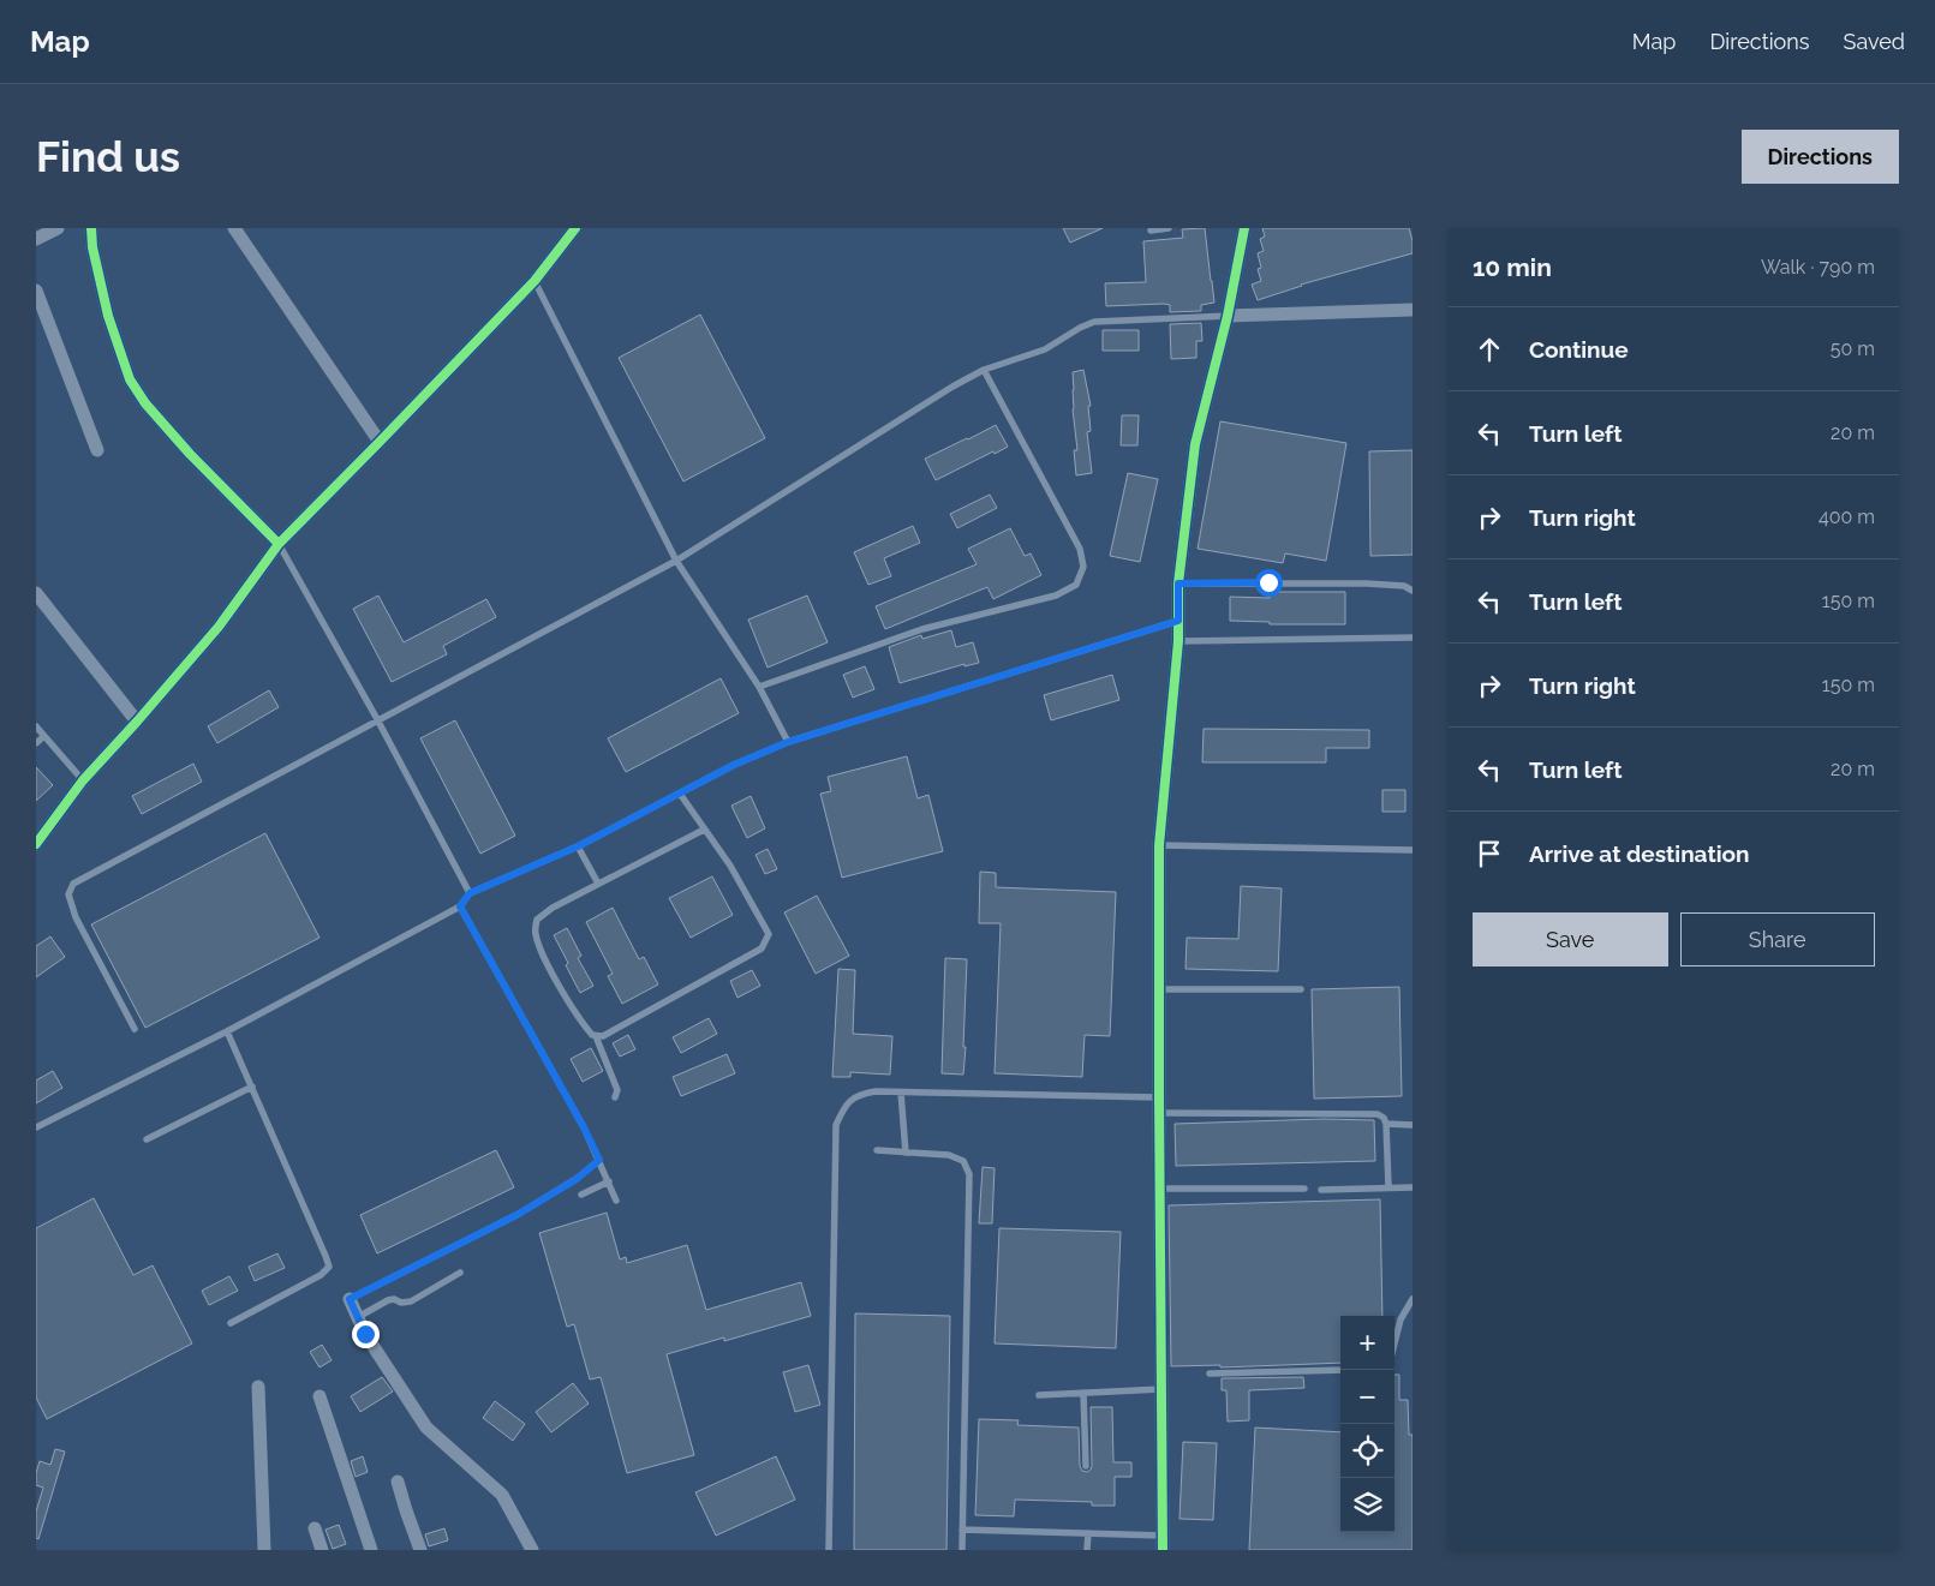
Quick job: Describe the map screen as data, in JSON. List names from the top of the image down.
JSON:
{
  "page": {
    "header": "Map",
    "nav": ["Map", "Directions", "Saved"],
    "buttons": [
      "Directions",
      ["Save", "Share"]
    ],
    "title": "Find us",
    "heading": ["10 min", "Walk · 790 m"],
    "list": [
      ["Continue", "50 m"],
      ["Turn left", "20 m"],
      ["Turn right", "400 m"],
      ["Turn left", "150 m"],
      ["Turn right", "150 m"],
      ["Turn left", "20 m"],
      "Arrive at destination"
    ],
    "map_buttons": ["+", "−"]
  }
}
